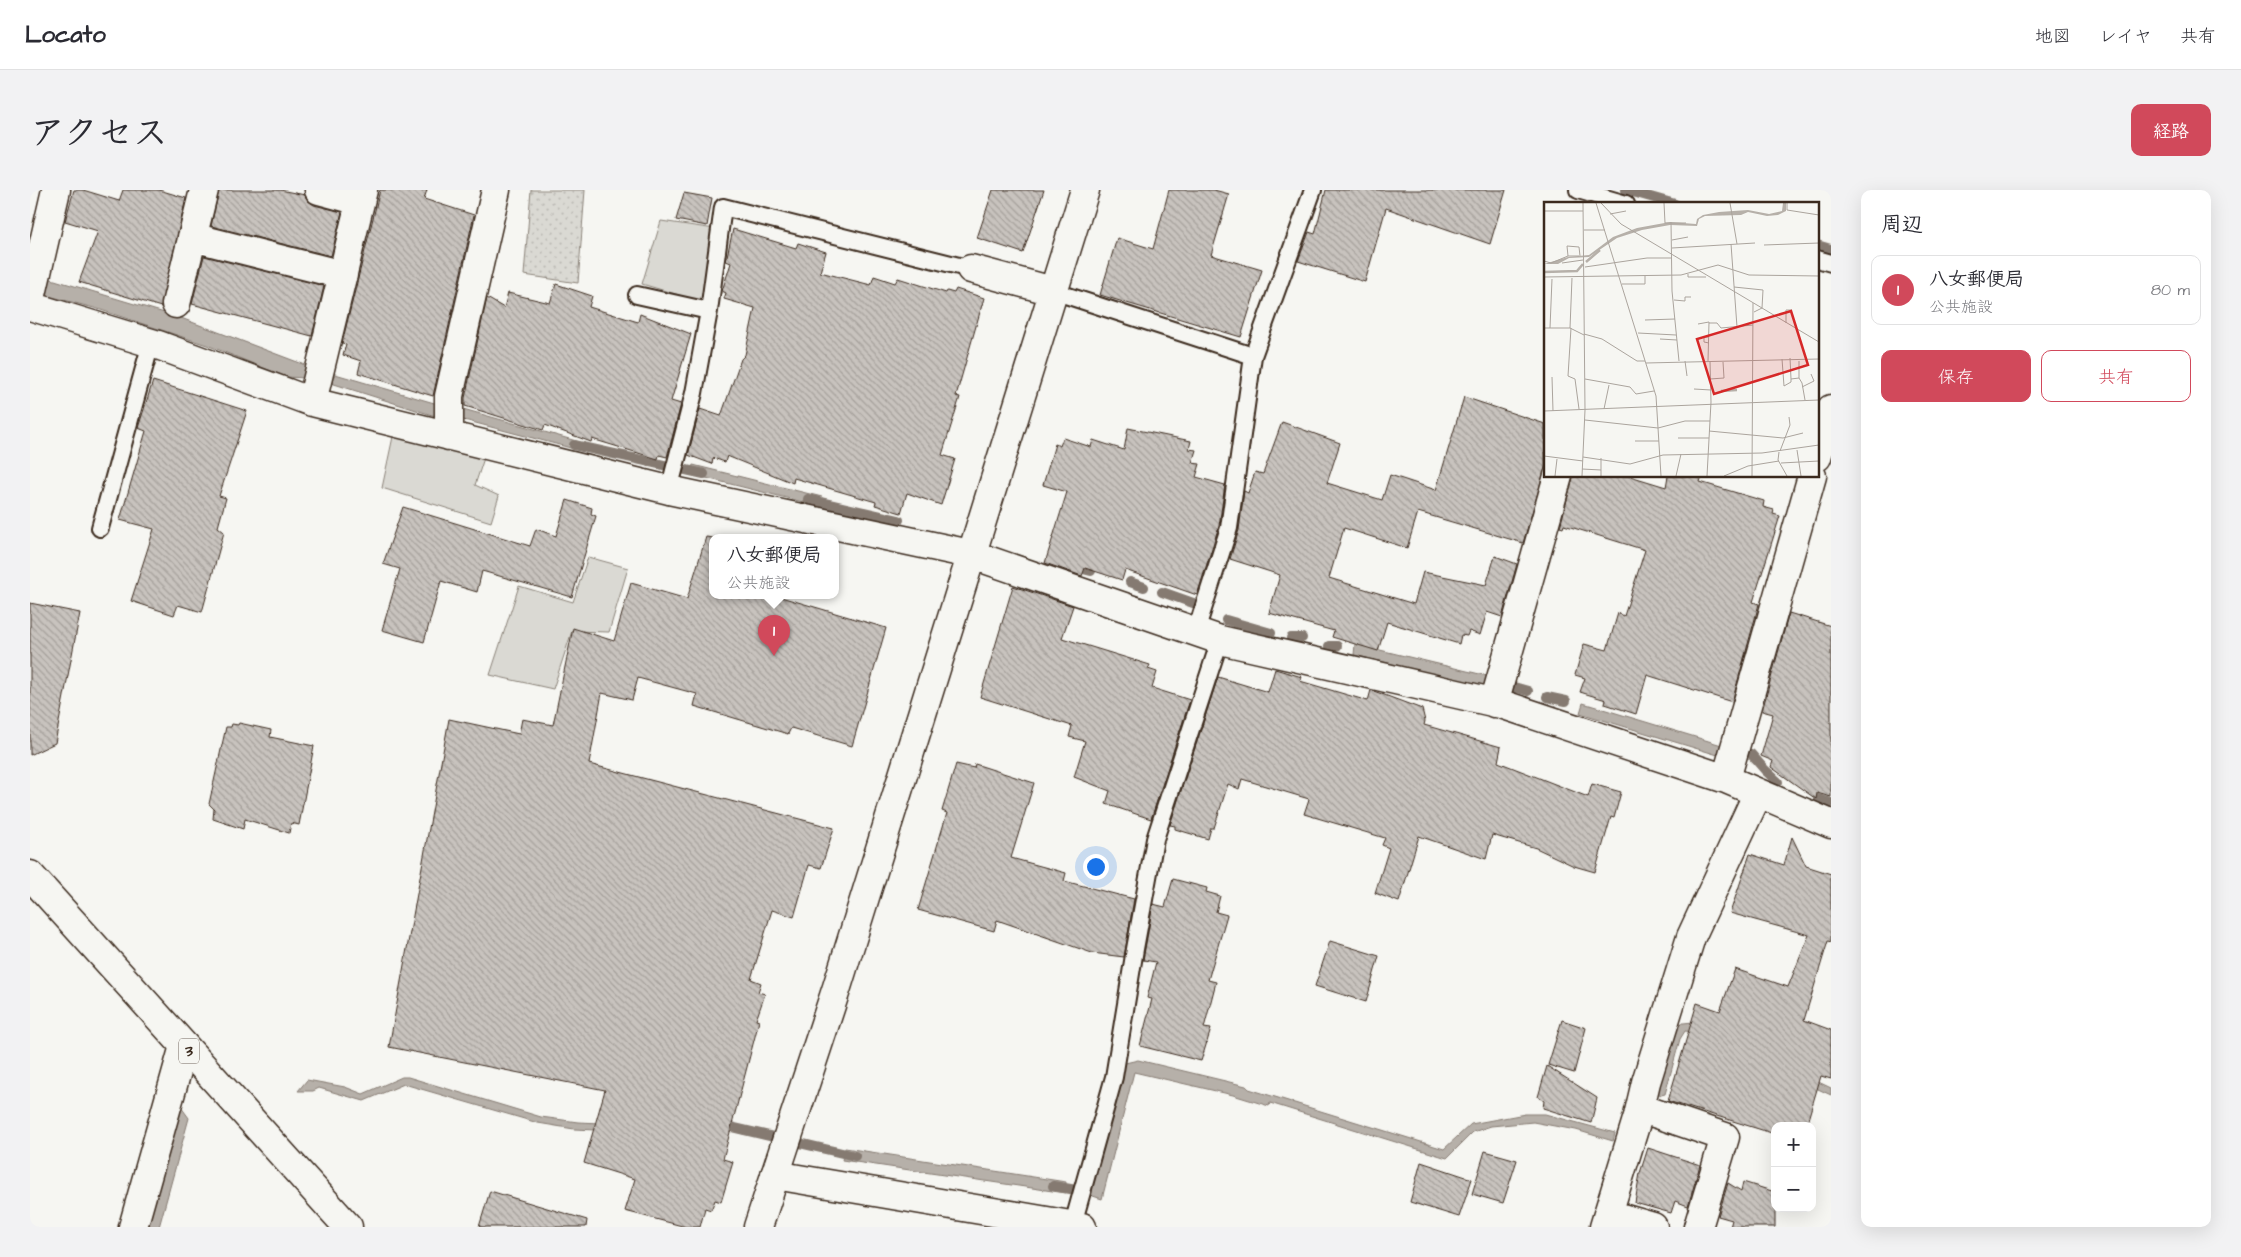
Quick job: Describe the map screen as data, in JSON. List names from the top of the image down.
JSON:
{
  "streets": {
    "main road": ["3"]
  },
  "page": {
    "header": "Locato",
    "nav": ["地図", "レイヤ", "共有"],
    "title": "アクセス",
    "buttons": [
      "経路",
      ["保存", "共有"]
    ],
    "heading": "周辺",
    "list": [
      {
        "mark": "1",
        "name": "八女郵便局",
        "note": "公共施設",
        "value": "80 m"
      }
    ],
    "popup": ["八女郵便局", "公共施設"],
    "pins": "1",
    "map_buttons": ["+", "−"]
  }
}
